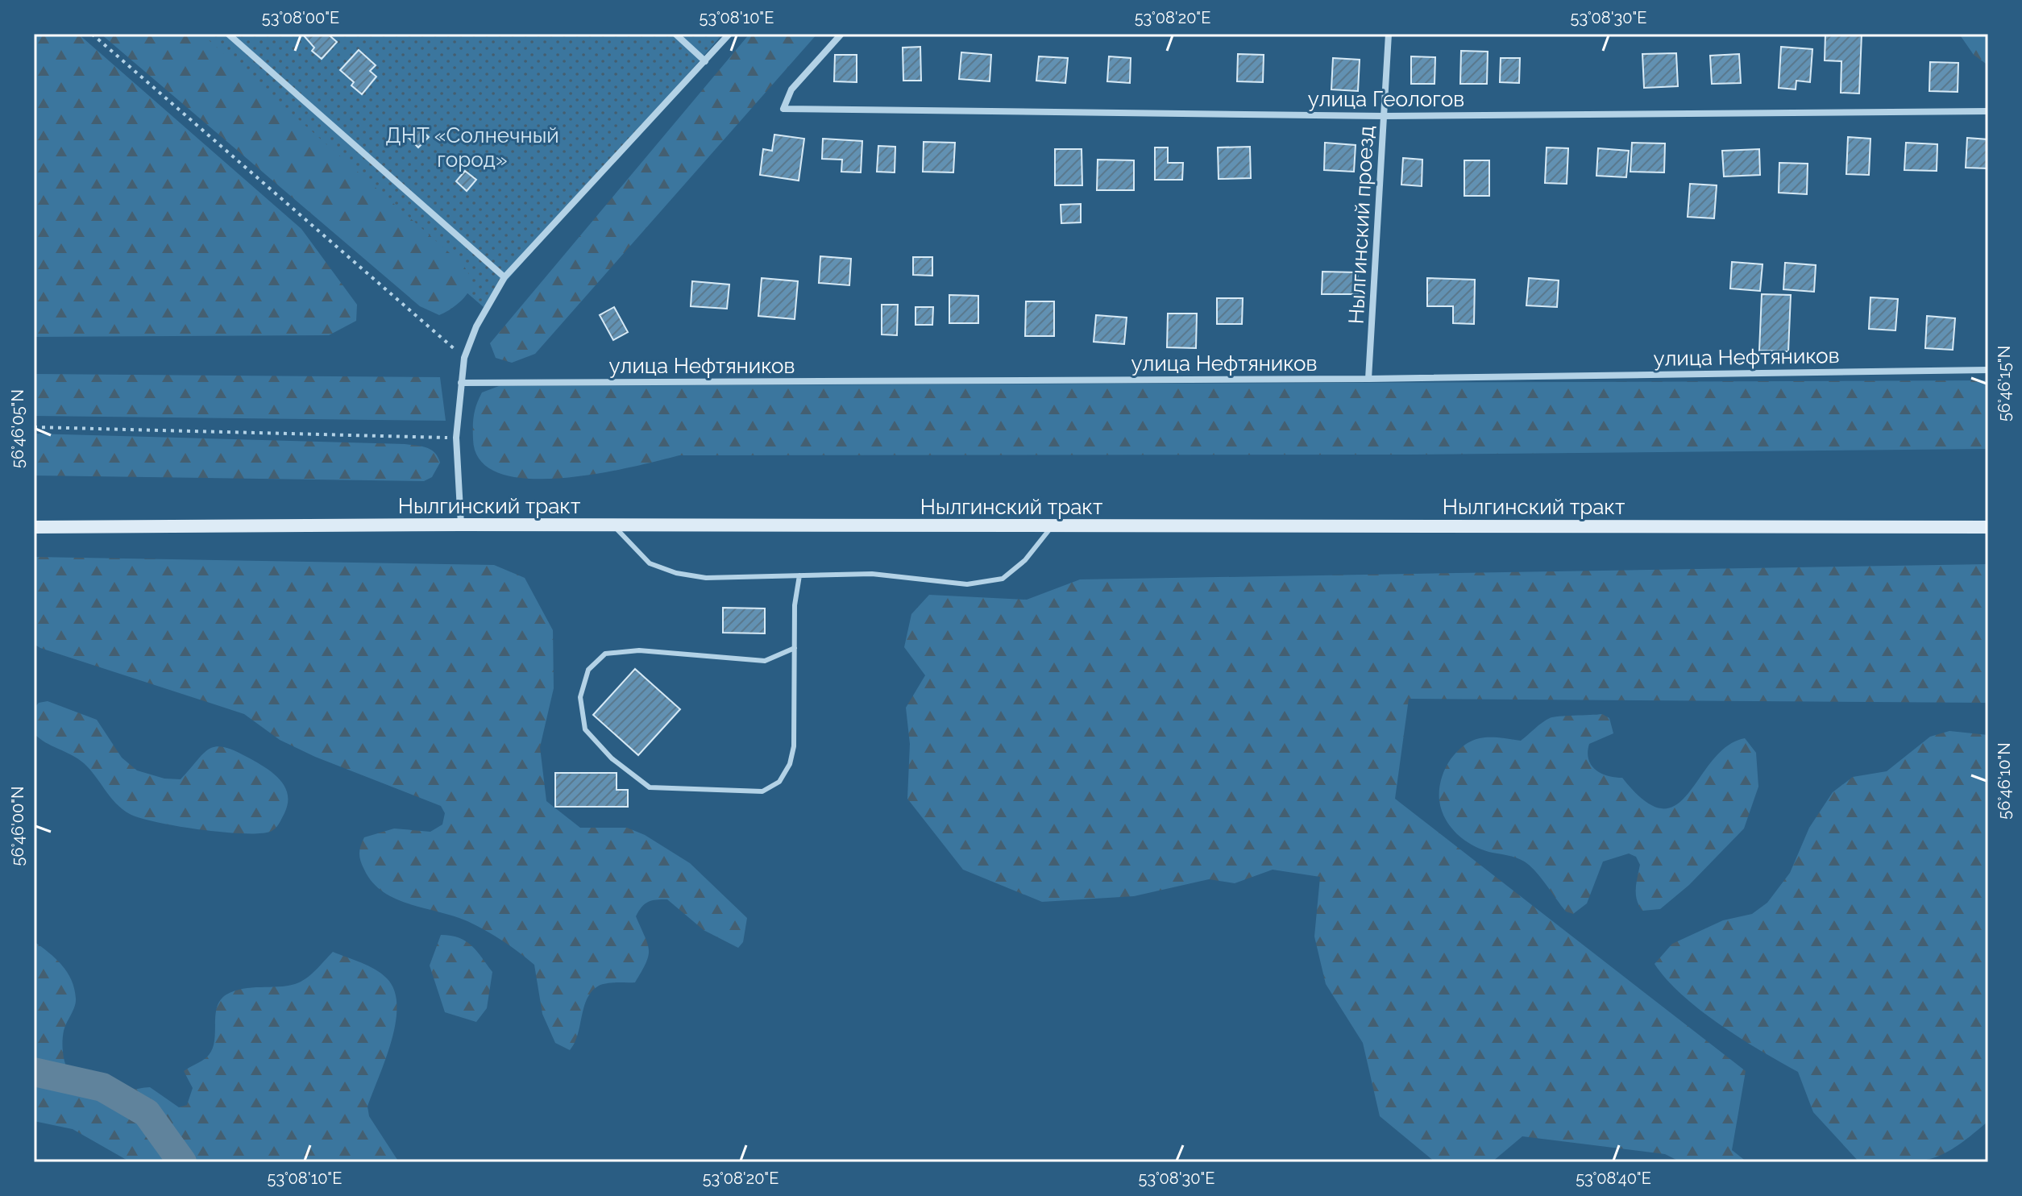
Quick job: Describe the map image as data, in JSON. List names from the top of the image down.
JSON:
{
  "streets": {
    "main road": ["Нылгинский тракт"],
    "street": ["улица Геологов", "Нылгинский проезд", "улица Нефтяников"]
  },
  "crossings": [
    ["улица Геологов", "Нылгинский проезд"],
    ["Нылгинский проезд", "улица Нефтяников"]
  ],
  "parks": ["ДНТ «Солнечный город»"],
  "coordinates": [
    "53°08'00\"E",
    "53°08'10\"E",
    "53°08'20\"E",
    "53°08'30\"E",
    "56°46'15\"N",
    "56°46'05\"N",
    "56°46'10\"N",
    "56°46'00\"N",
    "53°08'40\"E"
  ]
}
